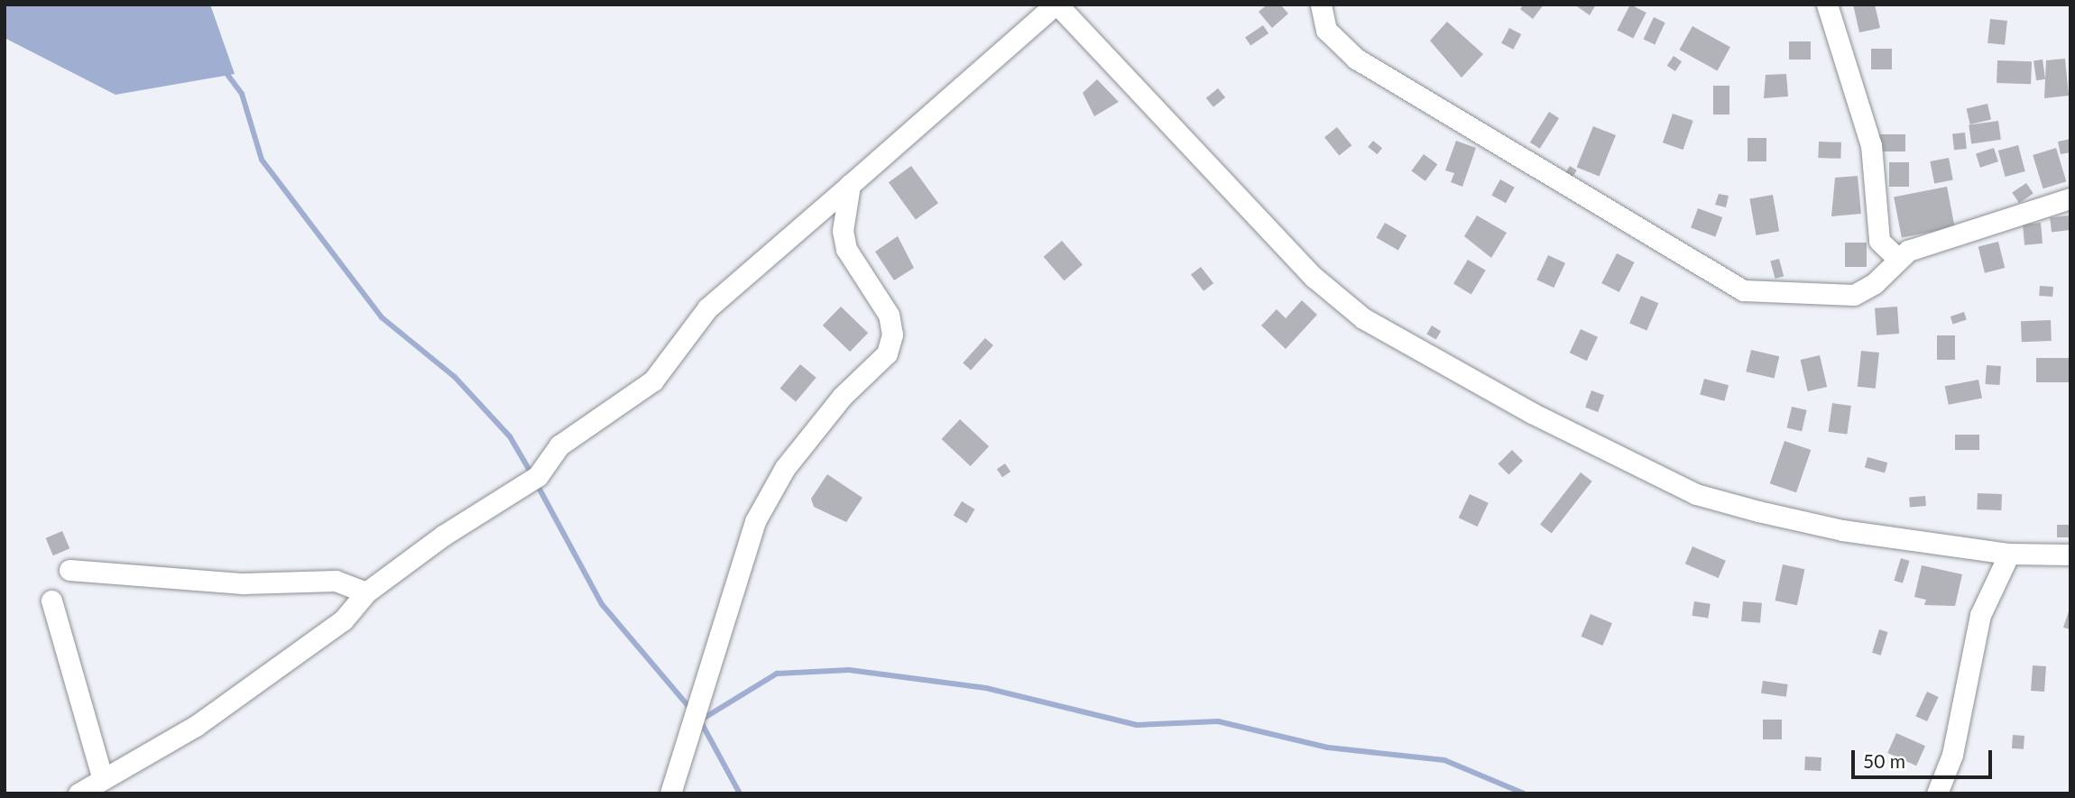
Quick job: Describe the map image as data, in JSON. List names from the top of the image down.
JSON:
{
  "scale_bar": "50 m"
}
